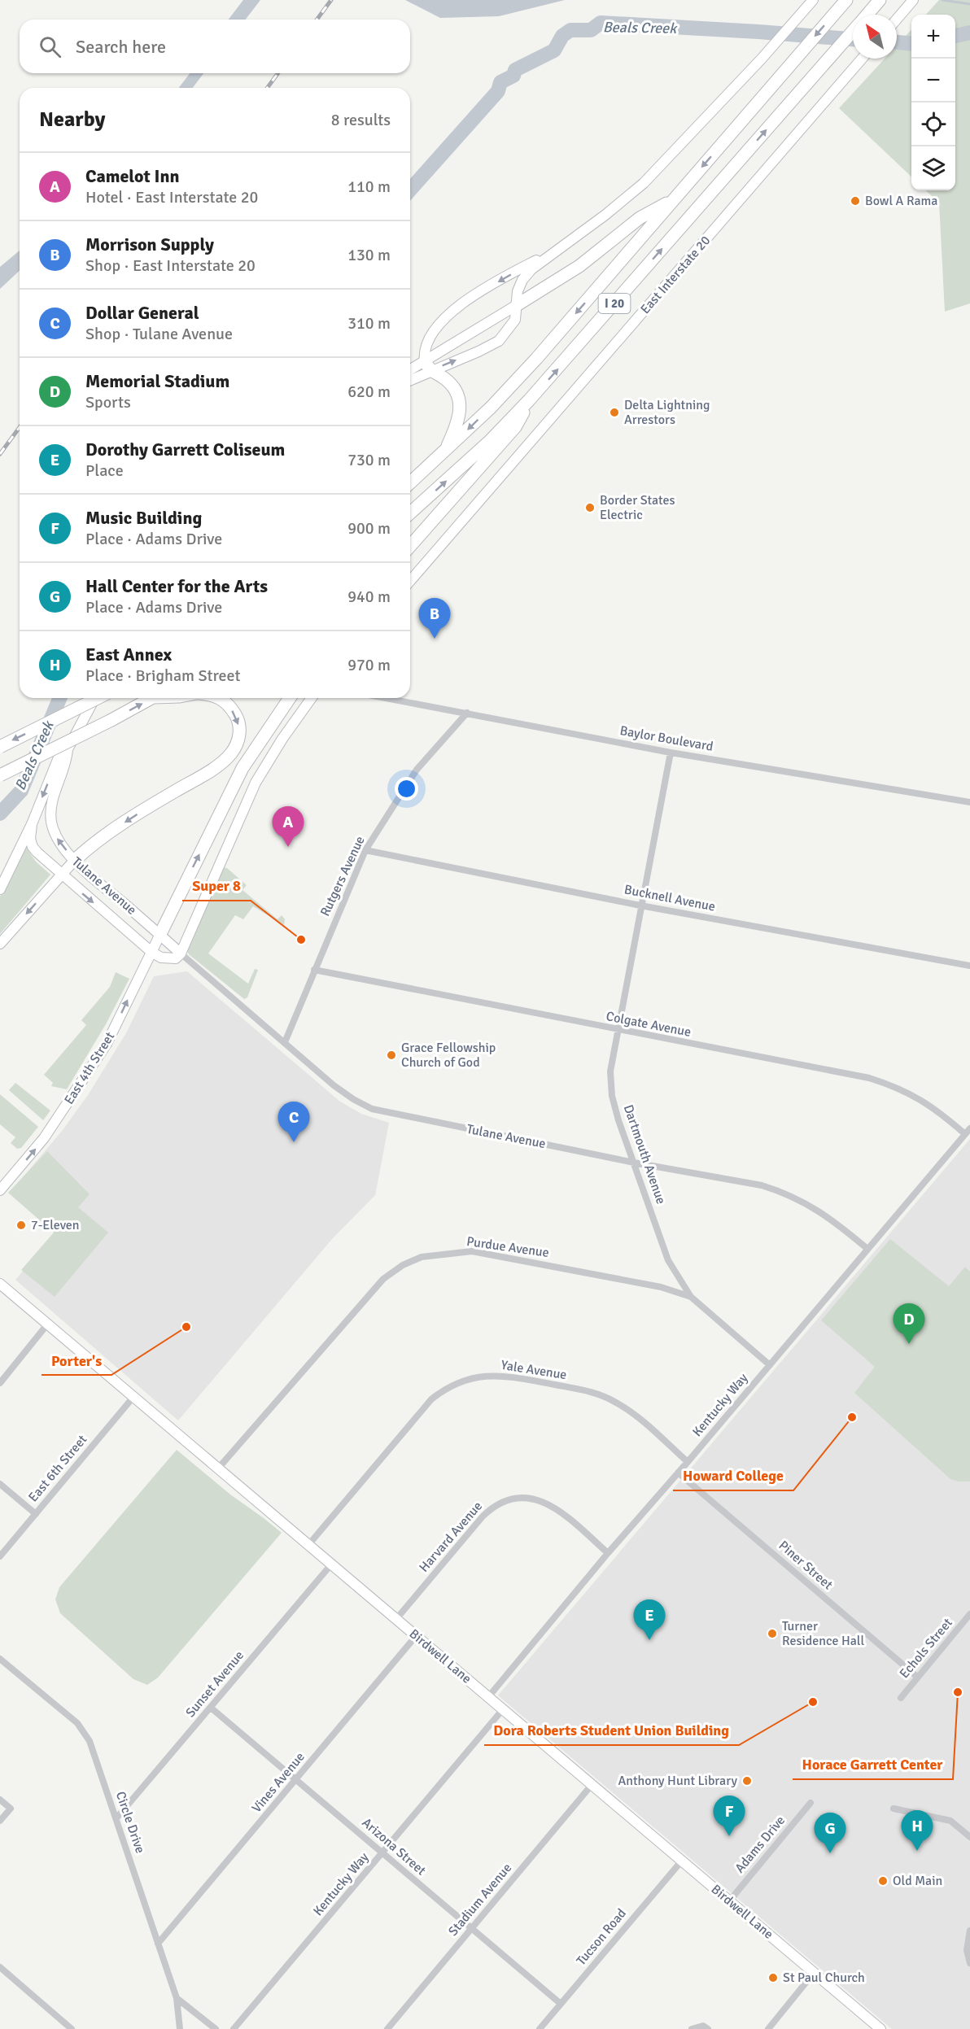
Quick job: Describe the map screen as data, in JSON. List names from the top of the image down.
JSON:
{
  "streets": {
    "highway": ["I 20"],
    "main road": [
      "East Interstate 20",
      "Tulane Avenue",
      "East 4th Street",
      "Birdwell Lane"
    ],
    "street": [
      "Baylor Boulevard",
      "Rutgers Avenue",
      "Bucknell Avenue",
      "Colgate Avenue",
      "Dartmouth Avenue",
      "Purdue Avenue",
      "Yale Avenue",
      "Kentucky Way",
      "East 6th Street",
      "Harvard Avenue",
      "Piner Street",
      "Echols Street",
      "Sunset Avenue",
      "Vines Avenue",
      "Circle Drive",
      "Adams Drive",
      "Arizona Street",
      "Stadium Avenue",
      "Tucson Road"
    ]
  },
  "crossings": [
    ["Baylor Boulevard", "Rutgers Avenue"],
    ["Baylor Boulevard", "Dartmouth Avenue"],
    ["Rutgers Avenue", "Tulane Avenue"],
    ["Rutgers Avenue", "Bucknell Avenue"],
    ["Rutgers Avenue", "Colgate Avenue"],
    ["Tulane Avenue", "East 4th Street"],
    ["Tulane Avenue", "Dartmouth Avenue"],
    ["Tulane Avenue", "Kentucky Way"],
    ["Bucknell Avenue", "Dartmouth Avenue"],
    ["Colgate Avenue", "Dartmouth Avenue"],
    ["Colgate Avenue", "Kentucky Way"],
    ["Dartmouth Avenue", "Purdue Avenue"],
    ["Purdue Avenue", "Kentucky Way"],
    ["Purdue Avenue", "Birdwell Lane"],
    ["Yale Avenue", "Kentucky Way"],
    ["Yale Avenue", "Birdwell Lane"],
    ["Kentucky Way", "Harvard Avenue"],
    ["Kentucky Way", "Piner Street"],
    ["Kentucky Way", "Birdwell Lane"],
    ["Kentucky Way", "Arizona Street"],
    ["East 6th Street", "Birdwell Lane"],
    ["Harvard Avenue", "Birdwell Lane"],
    ["Piner Street", "Echols Street"],
    ["Birdwell Lane", "Sunset Avenue"],
    ["Birdwell Lane", "Vines Avenue"],
    ["Birdwell Lane", "Adams Drive"],
    ["Birdwell Lane", "Stadium Avenue"],
    ["Birdwell Lane", "Tucson Road"],
    ["Sunset Avenue", "Circle Drive"],
    ["Sunset Avenue", "Arizona Street"],
    ["Vines Avenue", "Circle Drive"],
    ["Vines Avenue", "Arizona Street"],
    ["Arizona Street", "Stadium Avenue"],
    ["Arizona Street", "Tucson Road"]
  ],
  "one_way": ["East 4th Street"],
  "water": ["Beals Creek"],
  "places": [
    "Bowl A Rama",
    "Delta Lightning Arrestors",
    "Border States Electric",
    "Super 8",
    "Grace Fellowship Church of God",
    "7-Eleven",
    "Porter's",
    "Howard College",
    "Turner Residence Hall",
    "Horace Garrett Center",
    "Dora Roberts Student Union Building",
    "Anthony Hunt Library",
    "Old Main",
    "St Paul Church"
  ],
  "north": "top left",
  "page": {
    "map_buttons": ["+", "−"],
    "search": "Search here",
    "heading": ["Nearby", "8 results"],
    "list": [
      {
        "mark": "A",
        "name": "Camelot Inn",
        "note": "Hotel · East Interstate 20",
        "value": "110 m"
      },
      {
        "mark": "B",
        "name": "Morrison Supply",
        "note": "Shop · East Interstate 20",
        "value": "130 m"
      },
      {
        "mark": "C",
        "name": "Dollar General",
        "note": "Shop · Tulane Avenue",
        "value": "310 m"
      },
      {
        "mark": "D",
        "name": "Memorial Stadium",
        "note": "Sports",
        "value": "620 m"
      },
      {
        "mark": "E",
        "name": "Dorothy Garrett Coliseum",
        "note": "Place",
        "value": "730 m"
      },
      {
        "mark": "F",
        "name": "Music Building",
        "note": "Place · Adams Drive",
        "value": "900 m"
      },
      {
        "mark": "G",
        "name": "Hall Center for the Arts",
        "note": "Place · Adams Drive",
        "value": "940 m"
      },
      {
        "mark": "H",
        "name": "East Annex",
        "note": "Place · Brigham Street",
        "value": "970 m"
      }
    ],
    "pins": [
      "B",
      "A",
      "C",
      "D",
      "E",
      "F",
      "H",
      "G"
    ]
  }
}
